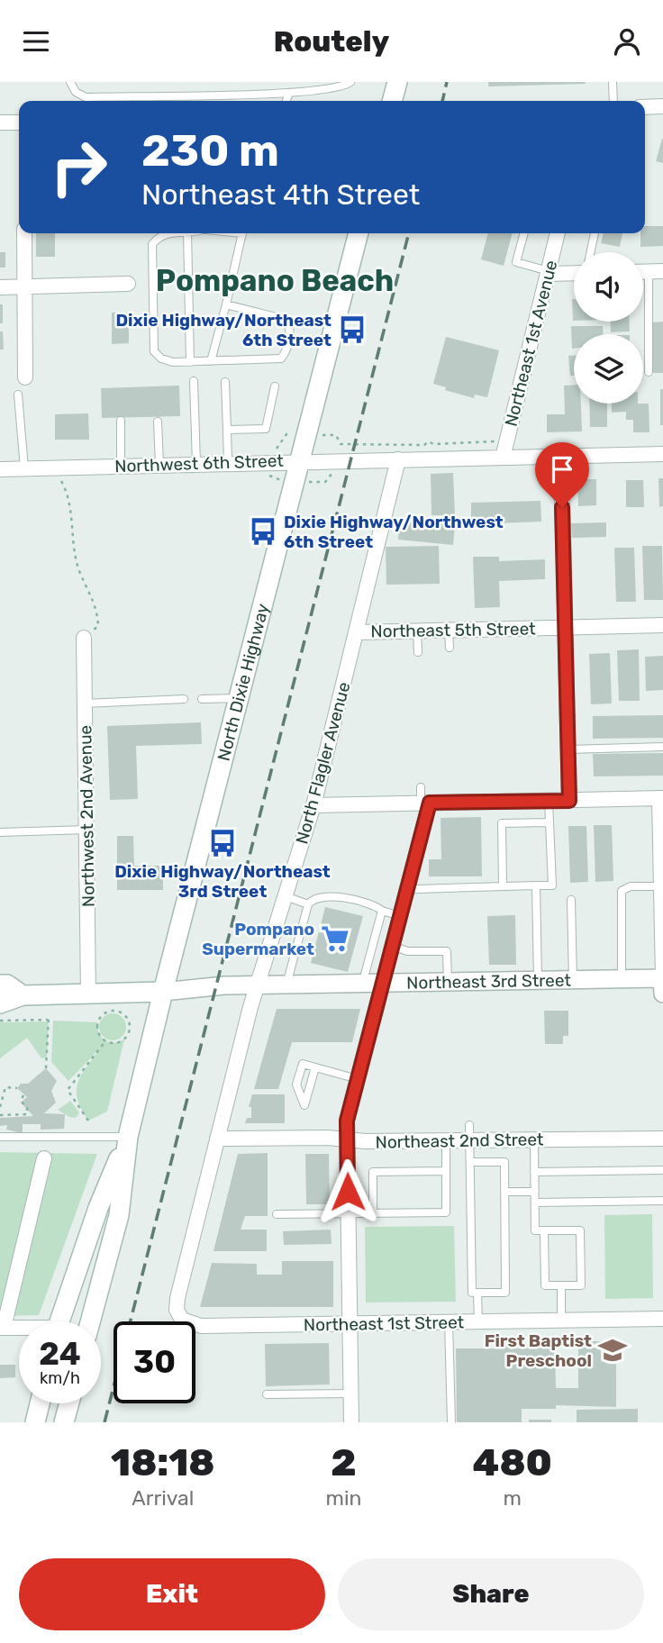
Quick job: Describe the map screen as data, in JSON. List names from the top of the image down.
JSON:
{
  "streets": {
    "main road": ["North Dixie Highway"],
    "street": [
      "Northeast 1st Avenue",
      "Northwest 6th Street",
      "Northeast 5th Street",
      "North Flagler Avenue",
      "Northwest 2nd Avenue",
      "Northeast 3rd Street",
      "Northeast 2nd Street",
      "Northeast 1st Street"
    ]
  },
  "crossings": [
    ["Northeast 1st Avenue", "Northwest 6th Street"],
    ["Northwest 6th Street", "North Dixie Highway"],
    ["Northwest 6th Street", "North Flagler Avenue"],
    ["Northeast 5th Street", "North Flagler Avenue"],
    ["North Dixie Highway", "Northeast 3rd Street"],
    ["North Flagler Avenue", "Northeast 3rd Street"],
    ["North Flagler Avenue", "Northeast 2nd Street"],
    ["North Flagler Avenue", "Northeast 1st Street"]
  ],
  "districts": ["Pompano Beach"],
  "places": {
    "bus stop": ["Dixie Highway/Northeast 6th Street", "Dixie Highway/Northwest 6th Street", "Dixie Highway/Northeast 3rd Street"],
    "supermarket": ["Pompano Supermarket"],
    "school or university": ["First Baptist Preschool"]
  },
  "page": {
    "header": "Routely",
    "turn": ["230 m", "Northeast 4th Street"],
    "speed": "24 km/h",
    "limit": "30",
    "eta": [
      "18:18",
      "Arrival",
      "2",
      "min",
      "480",
      "m"
    ],
    "buttons": ["Exit", "Share"]
  }
}
